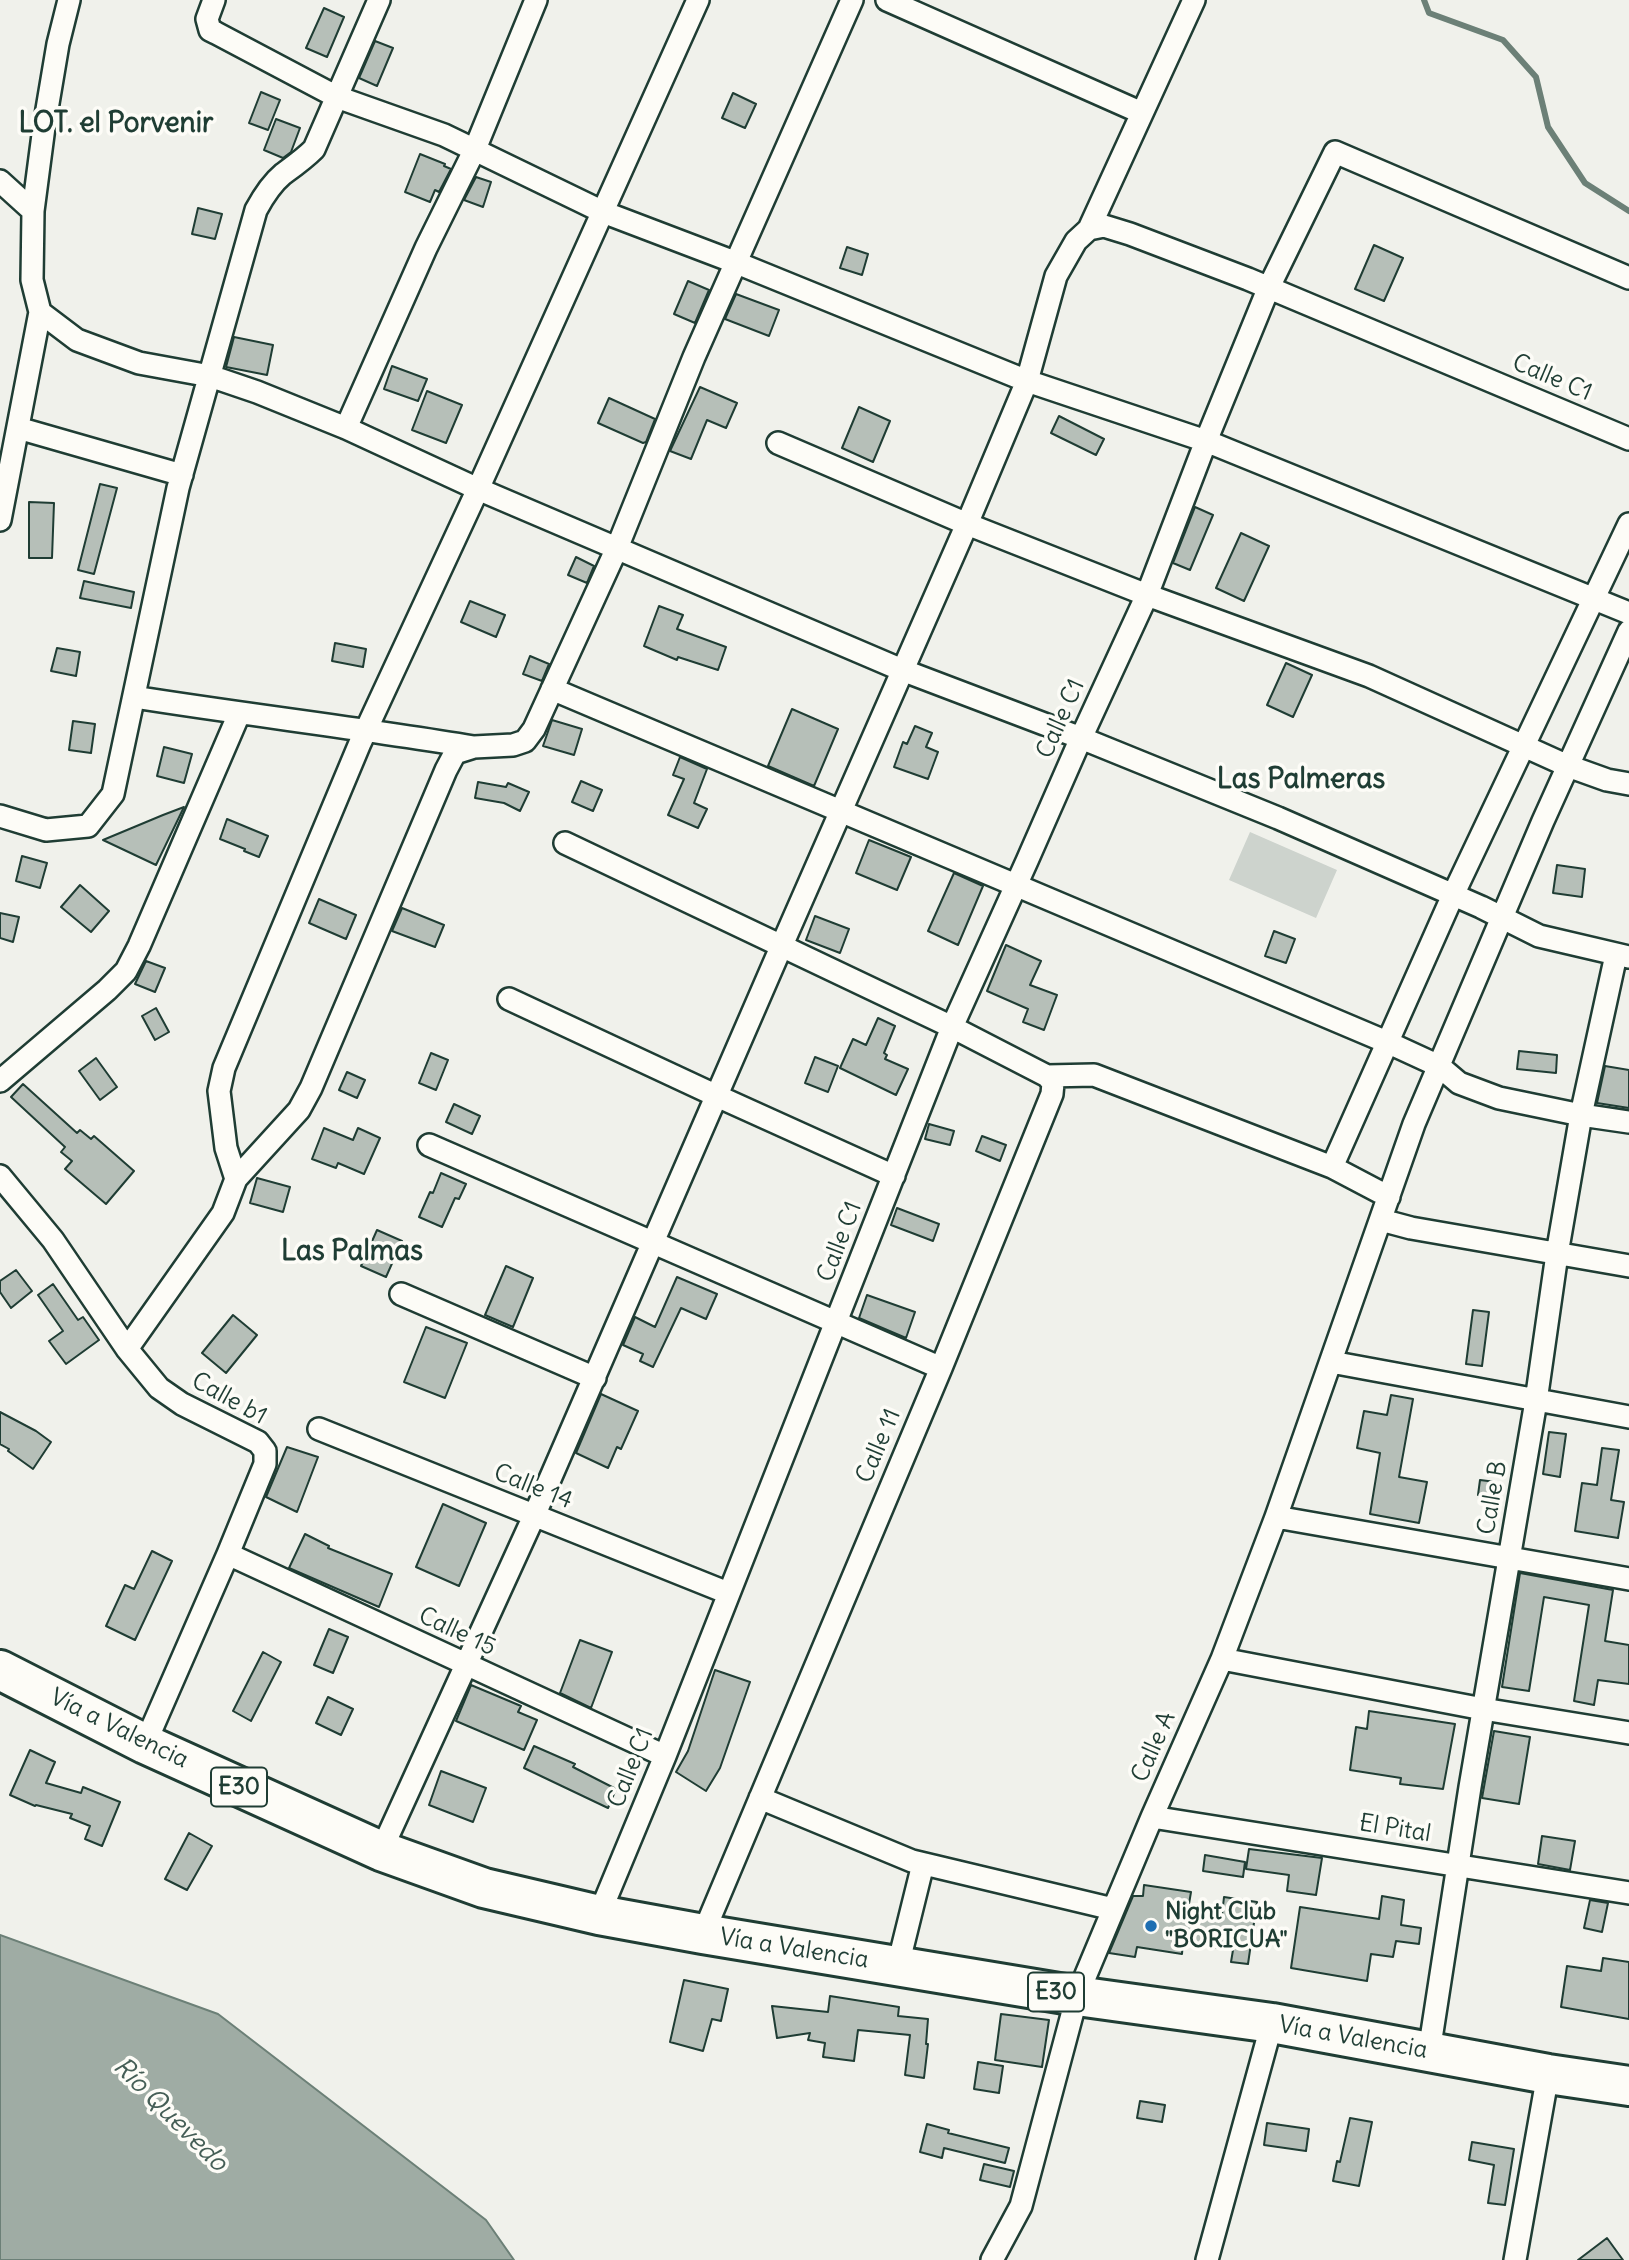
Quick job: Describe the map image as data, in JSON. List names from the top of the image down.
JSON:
{
  "streets": {
    "highway": ["Vía a Valencia", "E30"],
    "street": [
      "Calle C1",
      "Calle b1",
      "Calle 11",
      "Calle 14",
      "Calle B",
      "Calle 15",
      "Calle A",
      "El Pital"
    ]
  },
  "crossings": [
    ["Calle C1", "Calle 14"],
    ["Calle C1", "Calle 15"],
    ["Calle C1", "Vía a Valencia"],
    ["Calle b1", "Calle 15"],
    ["Calle b1", "Vía a Valencia"],
    ["Calle 11", "Vía a Valencia"],
    ["Calle B", "Vía a Valencia"],
    ["Calle B", "El Pital"],
    ["Vía a Valencia", "Calle A"],
    ["Calle A", "El Pital"]
  ],
  "districts": ["LOT. el Porvenir", "Las Palmeras", "Las Palmas"],
  "water": ["Río Quevedo"],
  "places": ["Night Club \"BORICUA\""]
}
